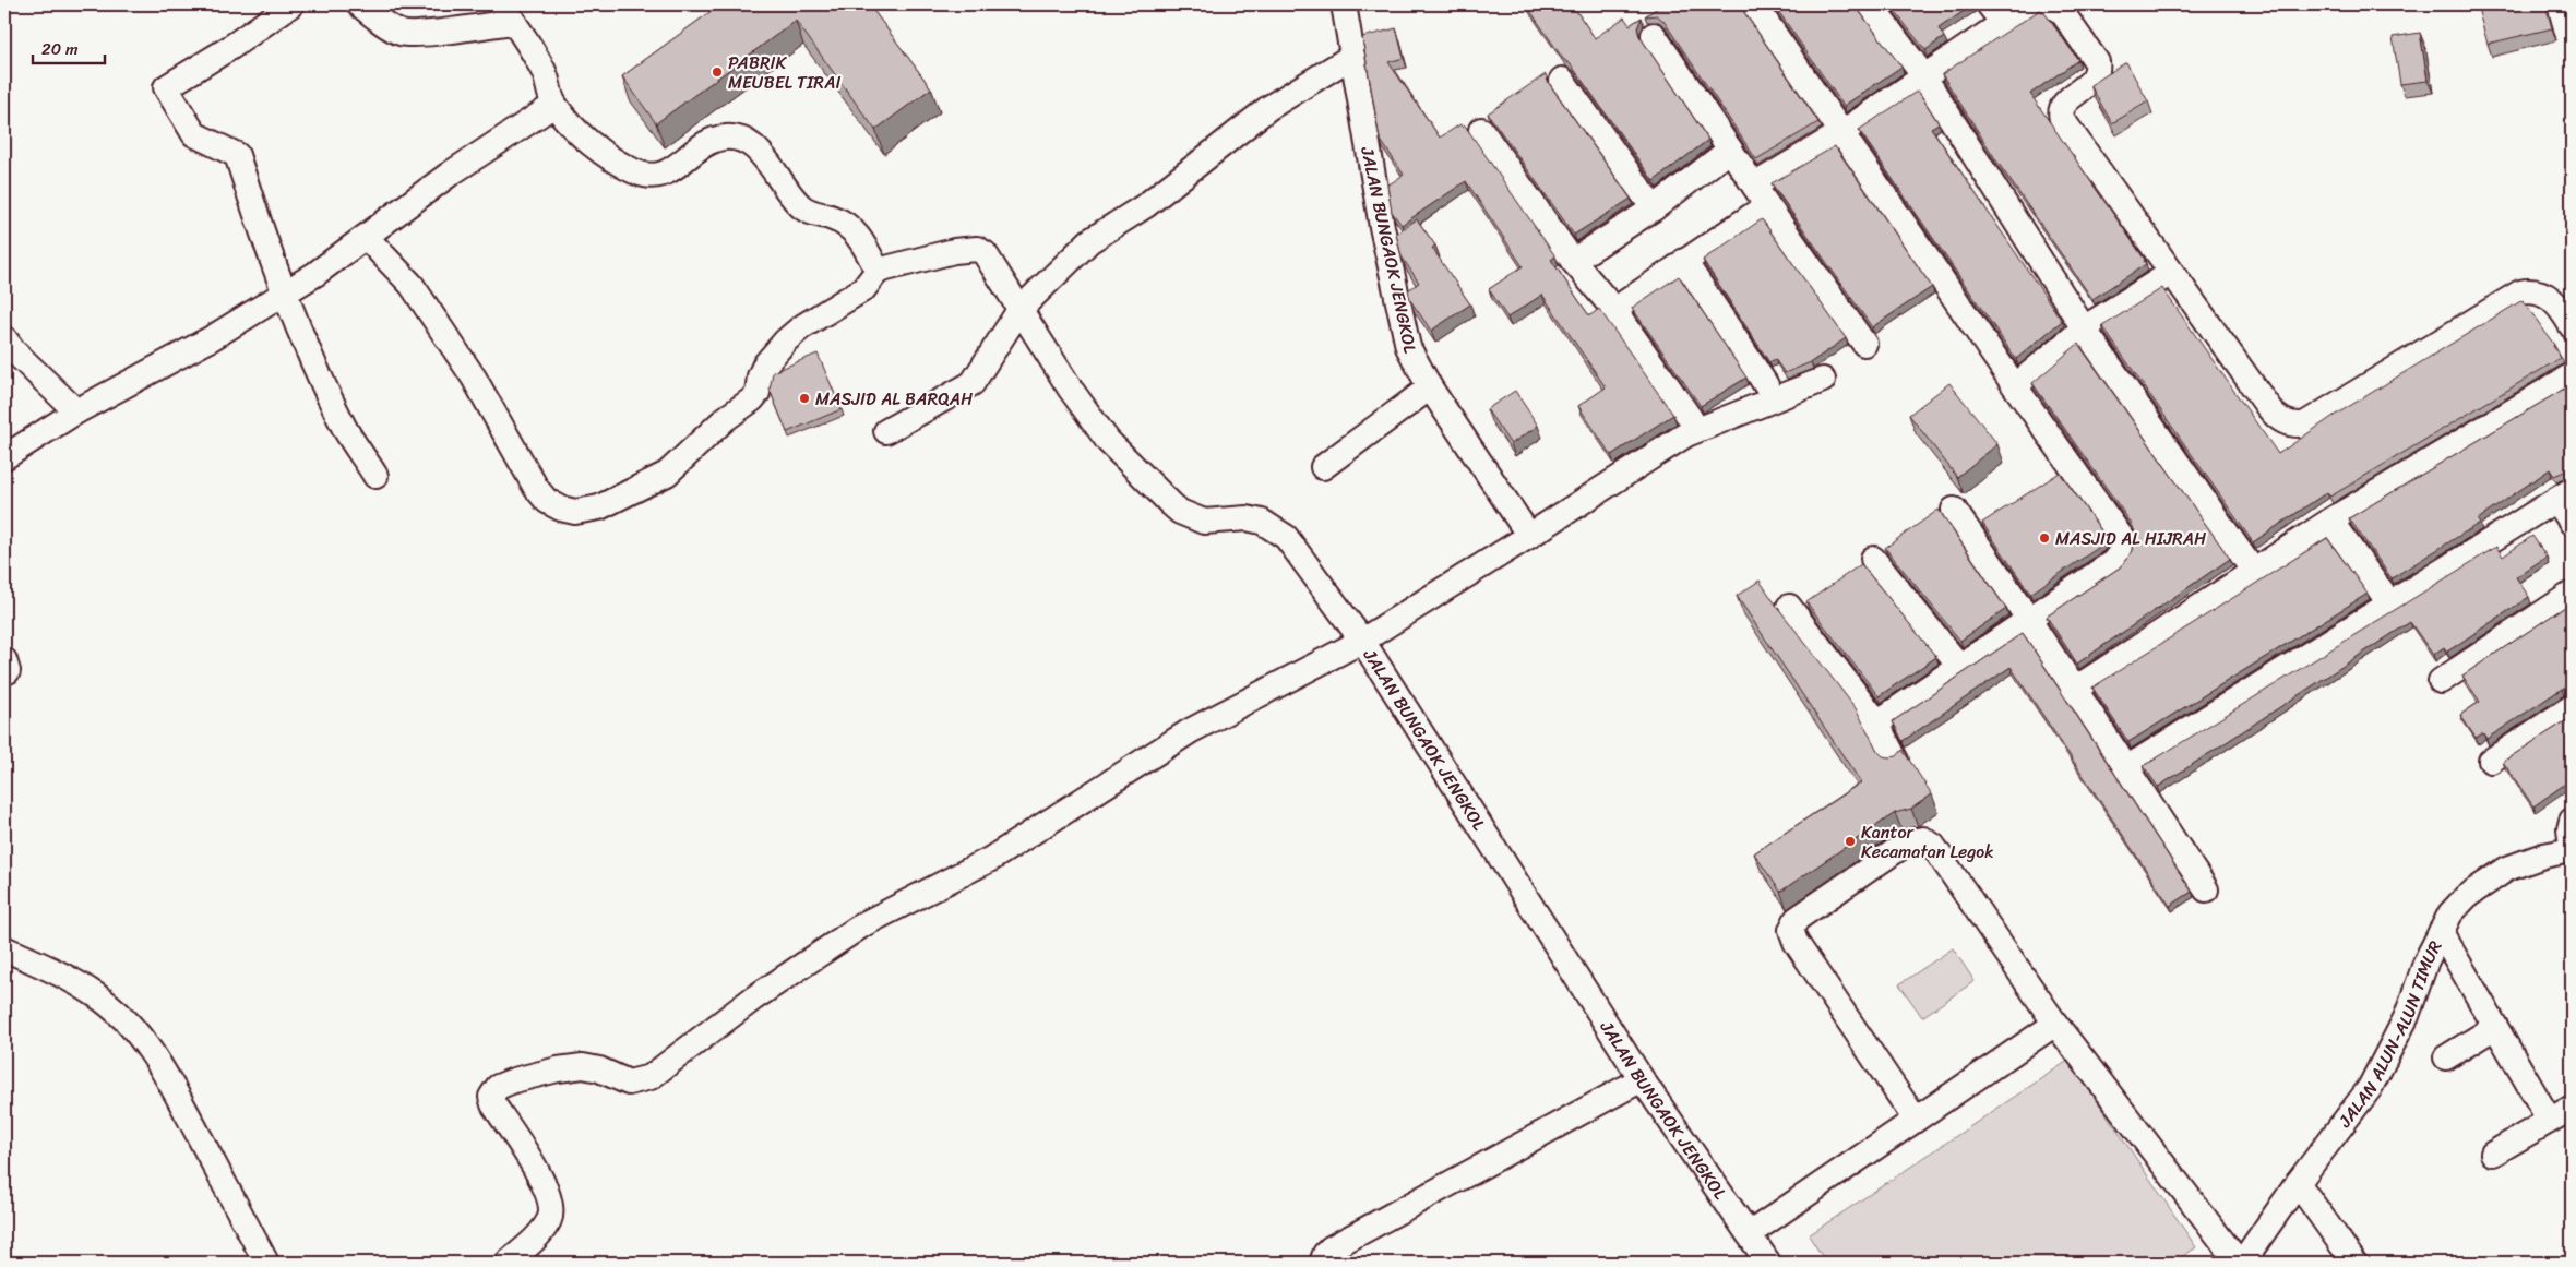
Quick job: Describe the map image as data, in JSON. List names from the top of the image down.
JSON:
{
  "streets": {
    "street": ["JALAN BUNGAOK JENGKOL", "JALAN ALUN-ALUN TIMUR"]
  },
  "places": [
    "PABRIK MEUBEL TIRAI",
    "MASJID AL BARQAH",
    "MASJID AL HIJRAH",
    "Kantor Kecamatan Legok"
  ],
  "scale_bar": "20 m"
}
